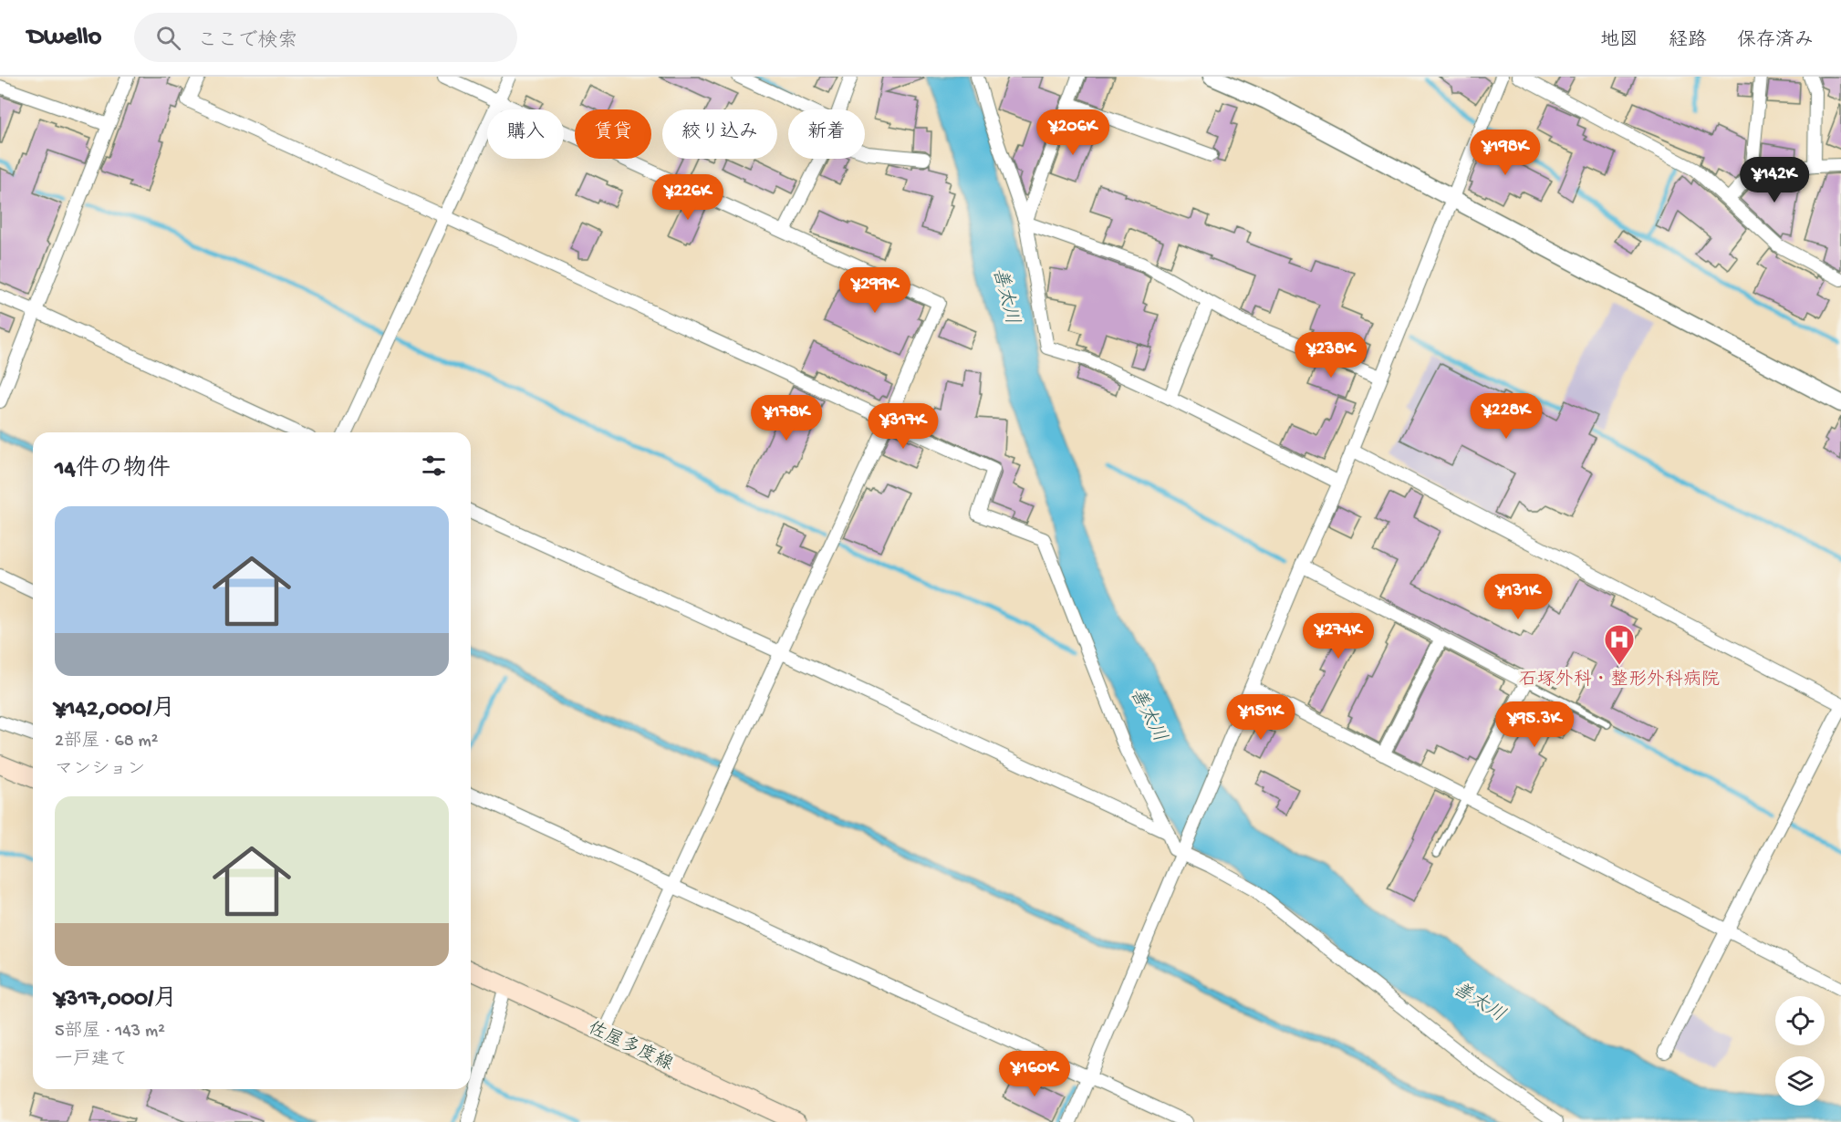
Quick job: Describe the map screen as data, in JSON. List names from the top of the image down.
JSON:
{
  "streets": {
    "main road": ["佐屋多度線"]
  },
  "water": ["善太川"],
  "places": {
    "hospital": ["石塚外科・整形外科病院"]
  },
  "page": {
    "header": "Dwello",
    "search": "ここで検索",
    "nav": ["地図", "経路", "保存済み"],
    "price": [
      "¥206K",
      "¥198K",
      "¥142K",
      "¥226K",
      "¥299K",
      "¥238K",
      "¥228K",
      "¥178K",
      "¥317K",
      "¥131K",
      "¥274K",
      "¥151K",
      "¥95.3K",
      "¥160K"
    ],
    "chip": [
      "購入",
      "賃貸",
      "絞り込み",
      "新着"
    ],
    "heading": "14件の物件",
    "list": [
      {
        "name": "¥142,000/月",
        "note": "2部屋 · 68 m² · マンション"
      },
      {
        "name": "¥317,000/月",
        "note": "5部屋 · 143 m² · 一戸建て"
      }
    ]
  }
}
